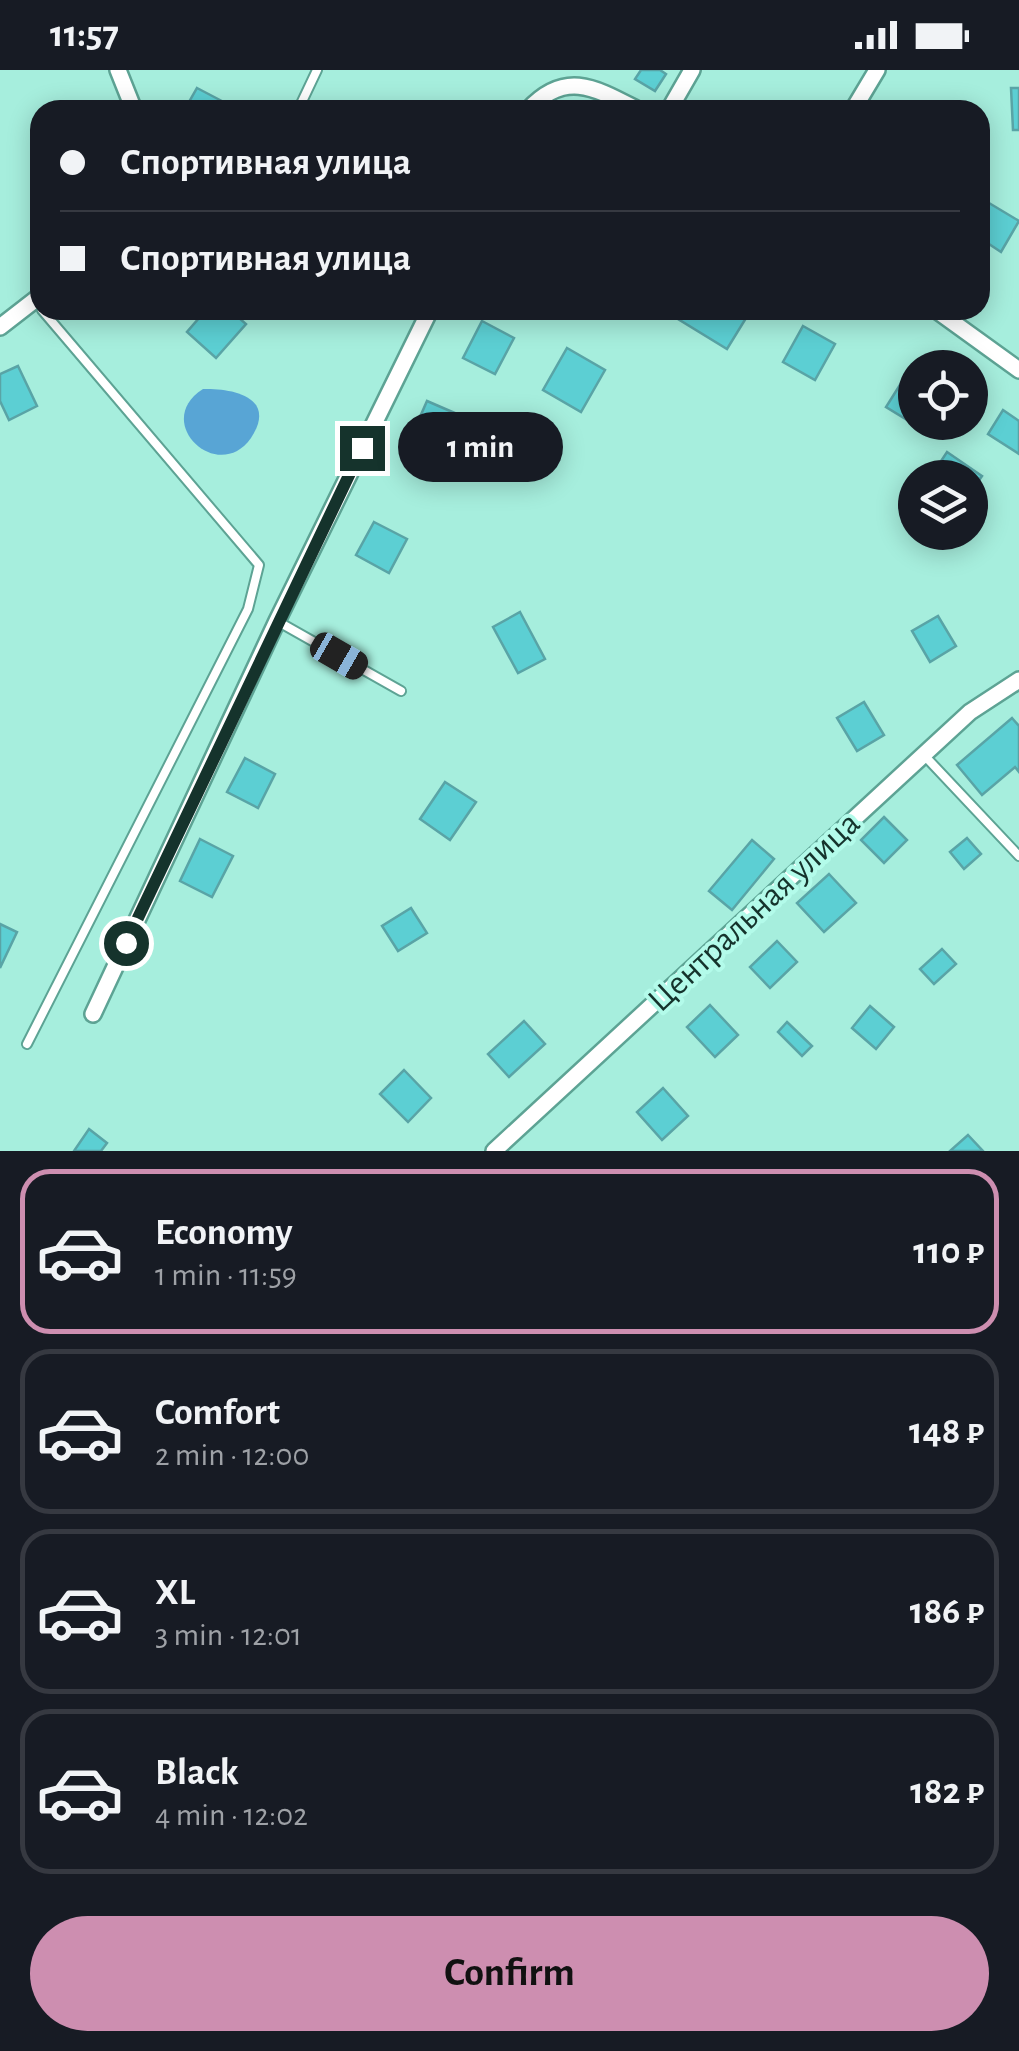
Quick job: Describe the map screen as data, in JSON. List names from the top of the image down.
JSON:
{
  "streets": {
    "street": ["Центральная улица"]
  },
  "page": {
    "status": "11:57",
    "banner": ["Спортивная улица", "Спортивная улица"],
    "bubble": "1 min",
    "list": [
      {
        "name": "Economy",
        "note": "1 min · 11:59",
        "value": "110 ₽"
      },
      {
        "name": "Comfort",
        "note": "2 min · 12:00",
        "value": "148 ₽"
      },
      {
        "name": "XL",
        "note": "3 min · 12:01",
        "value": "186 ₽"
      },
      {
        "name": "Black",
        "note": "4 min · 12:02",
        "value": "182 ₽"
      }
    ],
    "buttons": "Confirm"
  }
}
